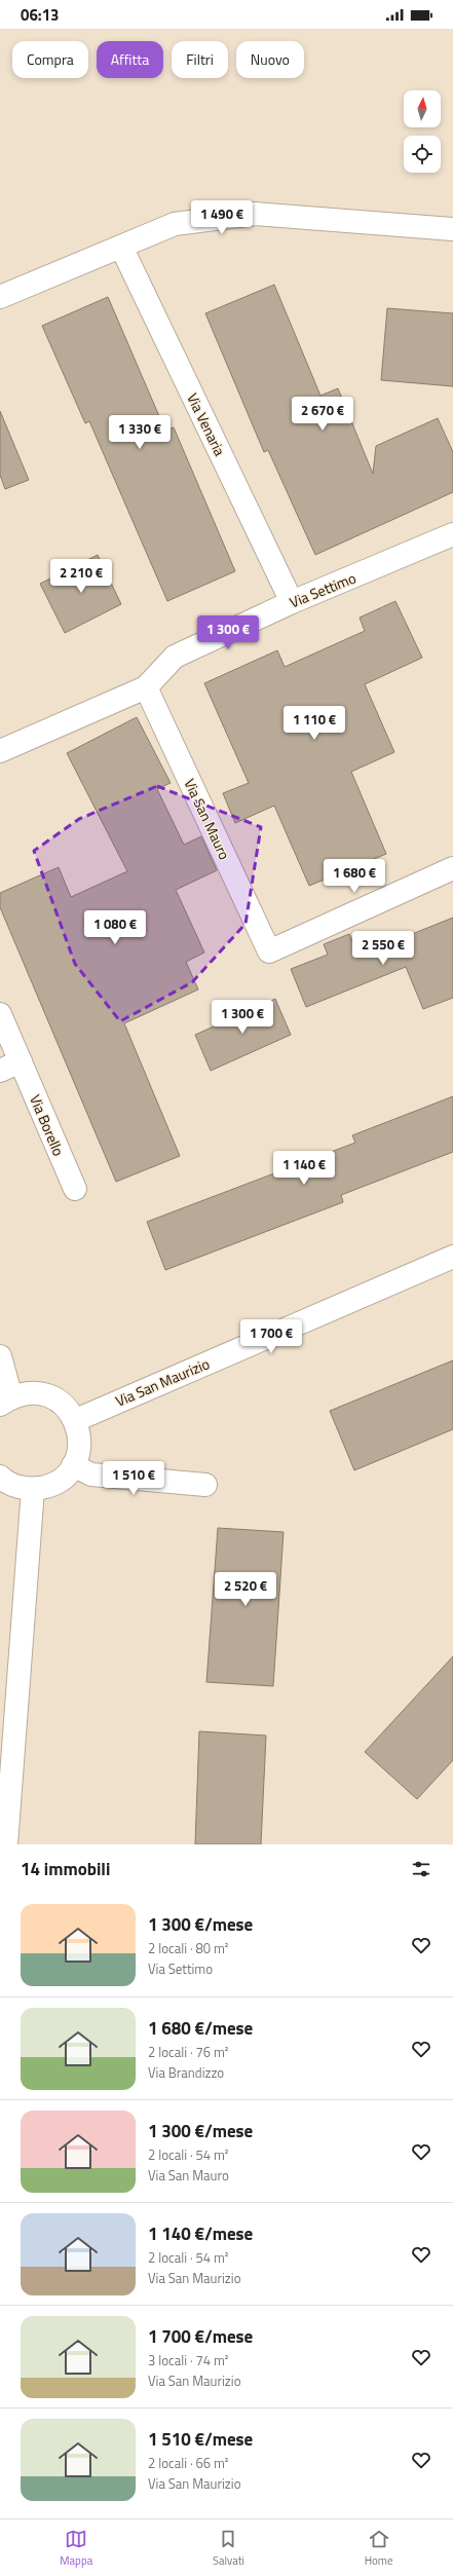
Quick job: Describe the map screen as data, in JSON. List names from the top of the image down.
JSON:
{
  "streets": {
    "street": [
      "Via Venaria",
      "Via Settimo",
      "Via San Mauro",
      "Via Borello",
      "Via San Maurizio"
    ]
  },
  "crossings": [
    ["Via Venaria", "Via Settimo"],
    ["Via Settimo", "Via San Mauro"]
  ],
  "north": "top",
  "page": {
    "status": "06:13",
    "chip": [
      "Compra",
      "Affitta",
      "Filtri",
      "Nuovo"
    ],
    "price": [
      "1 490 €",
      "2 670 €",
      "1 330 €",
      "2 210 €",
      "1 300 €",
      "1 110 €",
      "1 680 €",
      "1 080 €",
      "2 550 €",
      "1 300 €",
      "1 140 €",
      "1 700 €",
      "1 510 €",
      "2 520 €"
    ],
    "heading": "14 immobili",
    "list": [
      {
        "name": "1 300 €/mese",
        "note": "2 locali · 80 m² · Via Settimo"
      },
      {
        "name": "1 680 €/mese",
        "note": "2 locali · 76 m² · Via Brandizzo"
      },
      {
        "name": "1 300 €/mese",
        "note": "2 locali · 54 m² · Via San Mauro"
      },
      {
        "name": "1 140 €/mese",
        "note": "2 locali · 54 m² · Via San Maurizio"
      },
      {
        "name": "1 700 €/mese",
        "note": "3 locali · 74 m² · Via San Maurizio"
      },
      {
        "name": "1 510 €/mese",
        "note": "2 locali · 66 m² · Via San Maurizio"
      }
    ],
    "tabs": ["Mappa", "Salvati", "Home"]
  }
}
